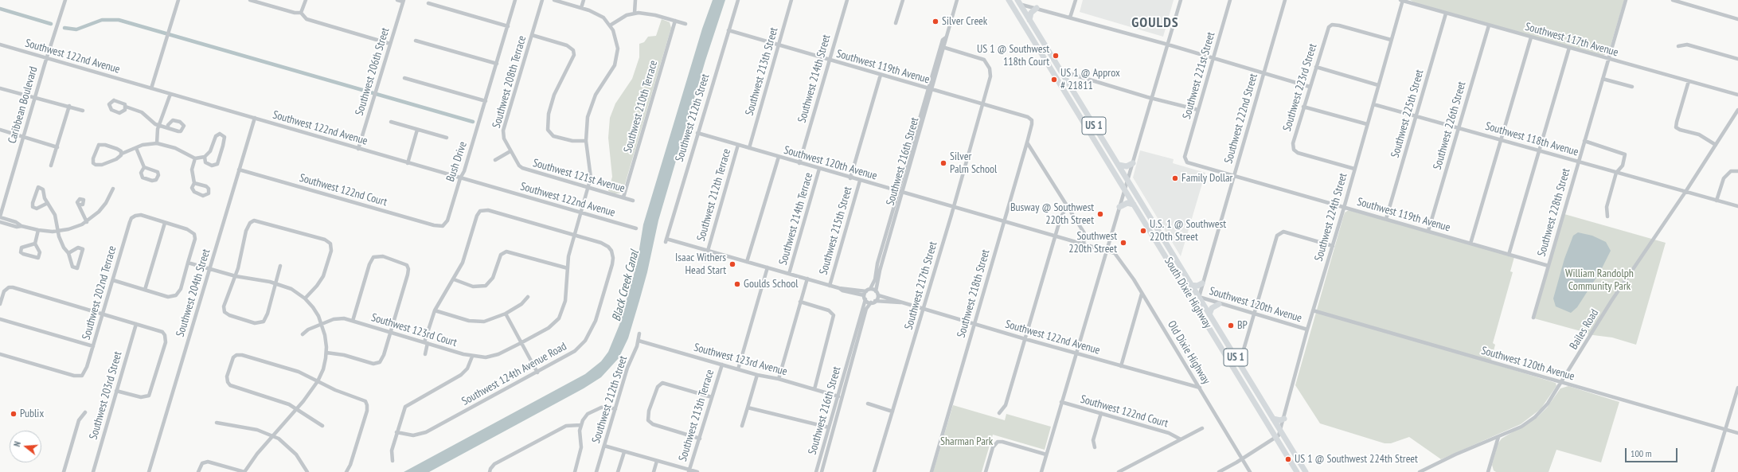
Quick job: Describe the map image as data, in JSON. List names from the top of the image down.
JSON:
{
  "streets": {
    "highway": ["US 1", "South Dixie Highway"],
    "street": [
      "Southwest 117th Avenue",
      "Southwest 122nd Avenue",
      "Southwest 119th Avenue",
      "Southwest 206th Street",
      "Southwest 213th Street",
      "Southwest 221st Street",
      "Southwest 214th Street",
      "Southwest 208th Terrace",
      "Southwest 223rd Street",
      "Caribbean Boulevard",
      "Southwest 210th Terrace",
      "Southwest 225th Street",
      "Southwest 212th Street",
      "Southwest 222nd Street",
      "Southwest 226th Street",
      "Southwest 118th Avenue",
      "Bush Drive",
      "Southwest 216th Street",
      "Southwest 120th Avenue",
      "Southwest 121st Avenue",
      "Southwest 122nd Court",
      "Southwest 212th Terrace",
      "Southwest 228th Street",
      "Southwest 224th Street",
      "Southwest 214th Terrace",
      "Southwest 215th Street",
      "Southwest 217th Street",
      "Southwest 202nd Terrace",
      "Southwest 204th Street",
      "Southwest 218th Street",
      "Bailes Road",
      "Southwest 123rd Court",
      "Old Dixie Highway",
      "Southwest 123rd Avenue",
      "Southwest 124th Avenue Road",
      "Southwest 203rd Street",
      "Southwest 213th Terrace"
    ]
  },
  "crossings": [
    ["Southwest 117th Avenue", "Southwest 225th Street"],
    ["Southwest 117th Avenue", "Southwest 226th Street"],
    ["Southwest 117th Avenue", "Southwest 228th Street"],
    ["Southwest 117th Avenue", "Southwest 224th Street"],
    ["Southwest 122nd Avenue", "Southwest 206th Street"],
    ["Southwest 122nd Avenue", "Caribbean Boulevard"],
    ["Southwest 122nd Avenue", "Bush Drive"],
    ["Southwest 122nd Avenue", "Southwest 216th Street"],
    ["Southwest 122nd Avenue", "Southwest 217th Street"],
    ["Southwest 122nd Avenue", "Southwest 204th Street"],
    ["Southwest 122nd Avenue", "Southwest 218th Street"],
    ["Southwest 122nd Avenue", "Southwest 123rd Court"],
    ["Southwest 122nd Avenue", "Old Dixie Highway"],
    ["Southwest 119th Avenue", "Southwest 213th Street"],
    ["Southwest 119th Avenue", "Southwest 221st Street"],
    ["Southwest 119th Avenue", "Southwest 214th Street"],
    ["Southwest 119th Avenue", "Southwest 225th Street"],
    ["Southwest 119th Avenue", "Southwest 212th Street"],
    ["Southwest 119th Avenue", "Southwest 222nd Street"],
    ["Southwest 119th Avenue", "Southwest 226th Street"],
    ["Southwest 119th Avenue", "Southwest 216th Street"],
    ["Southwest 119th Avenue", "Southwest 228th Street"],
    ["Southwest 119th Avenue", "Southwest 224th Street"],
    ["Southwest 119th Avenue", "Southwest 215th Street"],
    ["Southwest 119th Avenue", "Southwest 217th Street"],
    ["Southwest 119th Avenue", "Southwest 218th Street"],
    ["Southwest 213th Street", "Southwest 120th Avenue"],
    ["Southwest 214th Street", "Southwest 120th Avenue"],
    ["Southwest 208th Terrace", "Southwest 121st Avenue"],
    ["Southwest 223rd Street", "Southwest 224th Street"],
    ["Southwest 210th Terrace", "Southwest 121st Avenue"],
    ["Southwest 225th Street", "Southwest 118th Avenue"],
    ["Southwest 212th Street", "Southwest 120th Avenue"],
    ["Southwest 212th Street", "Southwest 212th Terrace"],
    ["Southwest 212th Street", "Southwest 123rd Avenue"],
    ["Southwest 222nd Street", "Southwest 120th Avenue"],
    ["Southwest 222nd Street", "South Dixie Highway"],
    ["Southwest 226th Street", "Southwest 118th Avenue"],
    ["Southwest 118th Avenue", "Southwest 228th Street"],
    ["Southwest 118th Avenue", "Southwest 224th Street"],
    ["Southwest 118th Avenue", "Bailes Road"],
    ["Bush Drive", "Southwest 122nd Court"],
    ["Southwest 216th Street", "Southwest 120th Avenue"],
    ["Southwest 216th Street", "Southwest 217th Street"],
    ["Southwest 216th Street", "Southwest 123rd Avenue"],
    ["Southwest 120th Avenue", "Southwest 212th Terrace"],
    ["Southwest 120th Avenue", "Southwest 224th Street"],
    ["Southwest 120th Avenue", "Southwest 214th Terrace"],
    ["Southwest 120th Avenue", "Southwest 215th Street"],
    ["Southwest 120th Avenue", "Southwest 217th Street"],
    ["Southwest 120th Avenue", "South Dixie Highway"],
    ["Southwest 120th Avenue", "Southwest 218th Street"],
    ["Southwest 120th Avenue", "Bailes Road"],
    ["Southwest 120th Avenue", "Old Dixie Highway"],
    ["Southwest 121st Avenue", "Southwest 123rd Court"],
    ["Southwest 122nd Court", "Southwest 204th Street"],
    ["Southwest 224th Street", "South Dixie Highway"],
    ["Southwest 123rd Court", "Southwest 124th Avenue Road"],
    ["Southwest 123rd Avenue", "Southwest 213th Terrace"]
  ],
  "districts": ["GOULDS"],
  "water": ["Black Creek Canal"],
  "parks": ["William Randolph Community Park", "Sharman Park"],
  "places": [
    "Silver Creek",
    "US 1 @ Southwest 118th Court",
    "US 1 @ Approx # 21811",
    "Silver Palm School",
    "Family Dollar",
    "Busway @ Southwest 220th Street",
    "U.S. 1 @ Southwest 220th Street",
    "Southwest 220th Street",
    "Isaac Withers Head Start",
    "Goulds School",
    "BP",
    "Publix",
    "US 1 @ Southwest 224th Street"
  ],
  "scale_bar": "100 m",
  "north": "left"
}
